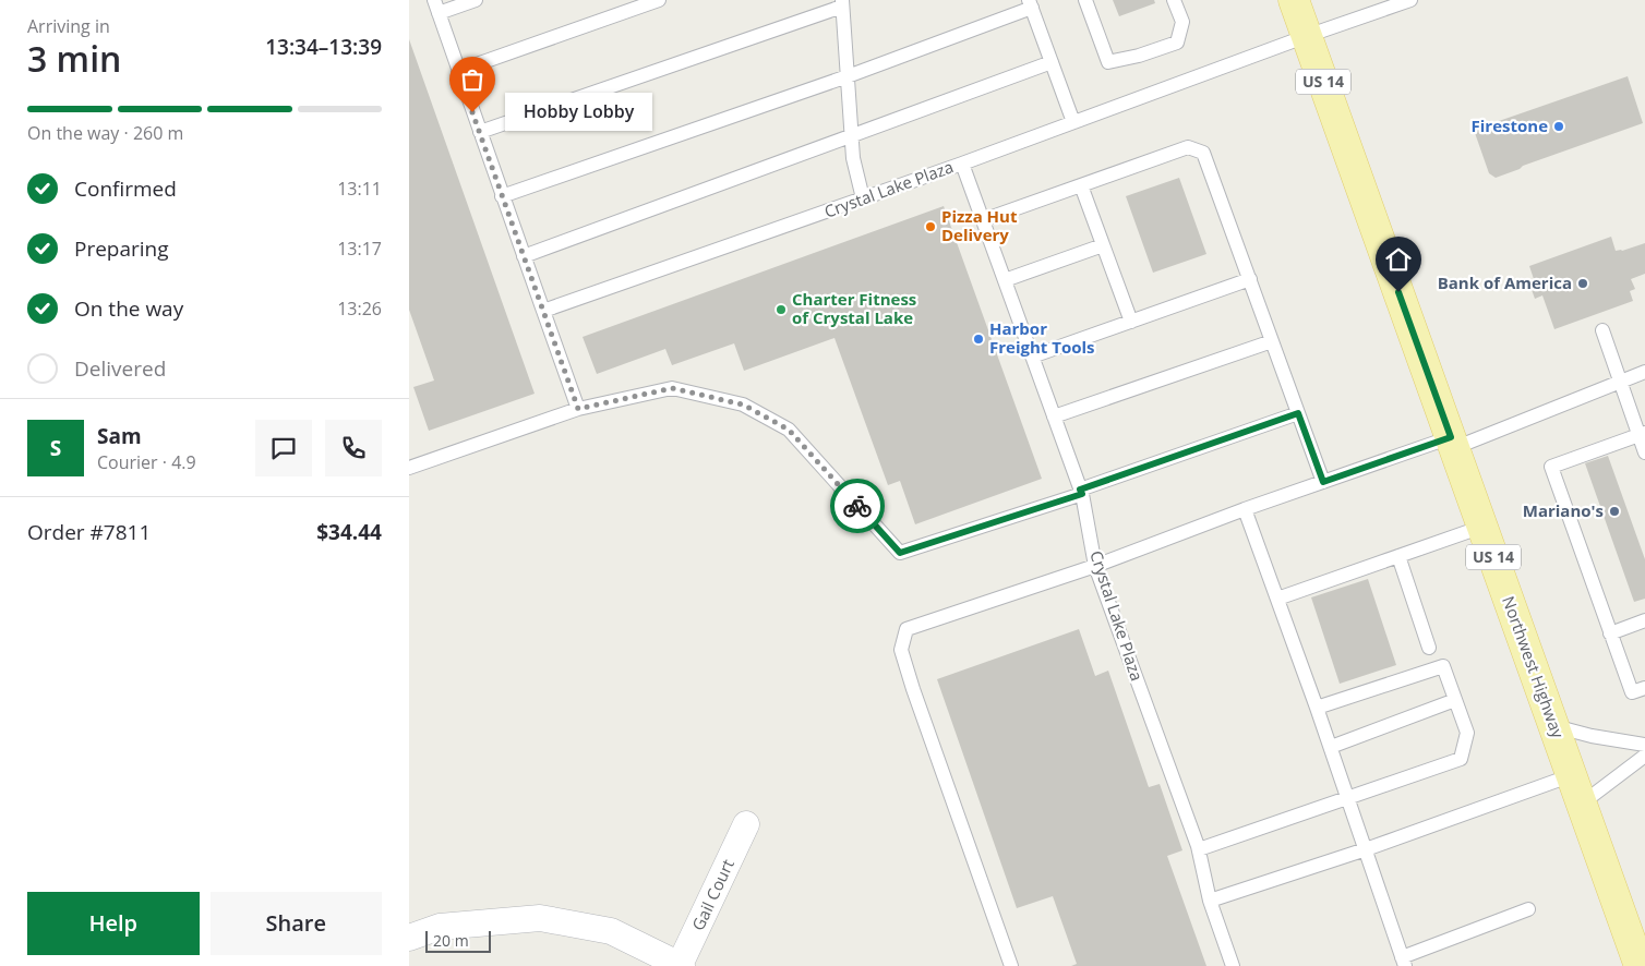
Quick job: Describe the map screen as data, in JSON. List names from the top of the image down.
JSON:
{
  "streets": {
    "main road": ["US 14", "Northwest Highway"],
    "street": ["Gail Court"],
    "lane": ["Crystal Lake Plaza"]
  },
  "places": [
    "Hobby Lobby",
    "Firestone",
    "Pizza Hut Delivery",
    "Bank of America",
    "Charter Fitness of Crystal Lake",
    "Harbor Freight Tools",
    "Mariano's"
  ],
  "scale_bar": "20 m",
  "page": {
    "heading": ["3 min", "Arriving in", "13:34–13:39"],
    "panel": [
      "Sam",
      "Courier · 4.9",
      "Order #7811",
      "$34.44"
    ],
    "bar": "On the way · 260 m",
    "bubble": "Hobby Lobby",
    "list": [
      ["Confirmed", "13:11"],
      ["Preparing", "13:17"],
      ["On the way", "13:26"],
      "Delivered"
    ],
    "round": "S",
    "buttons": ["Help", "Share"],
    "scale": "20 m"
  }
}
